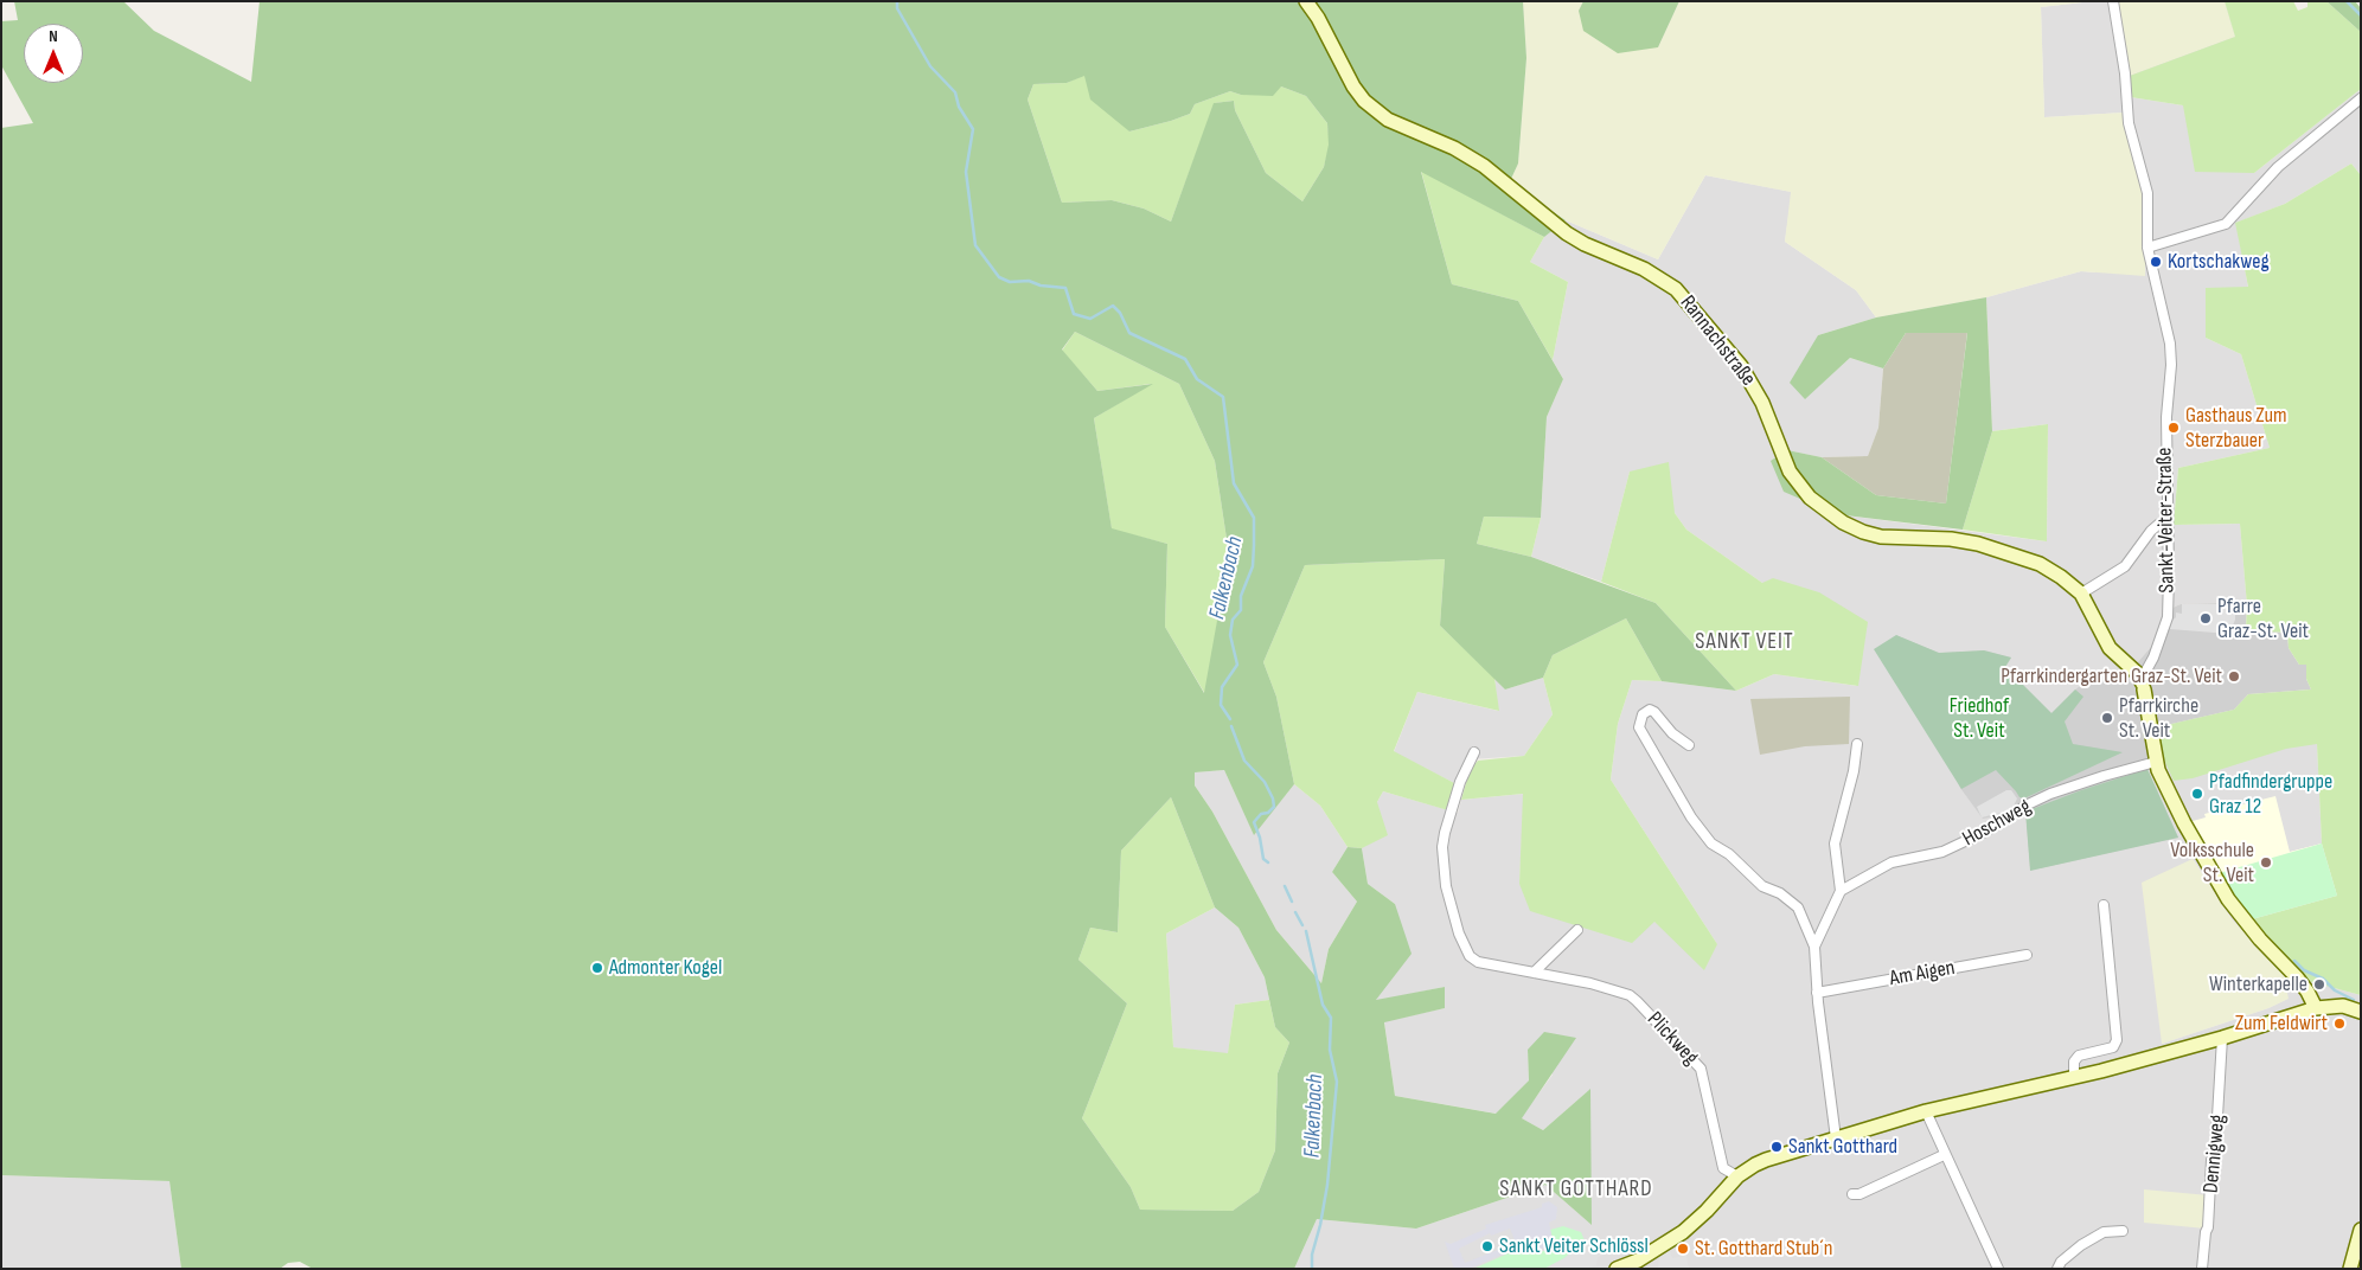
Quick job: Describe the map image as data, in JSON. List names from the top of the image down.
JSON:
{
  "streets": {
    "street": [
      "Rannachstraße",
      "Sankt-Veiter-Straße",
      "Hoschweg",
      "Am Aigen",
      "Plickweg",
      "Dennigweg"
    ]
  },
  "crossings": [
    ["Rannachstraße", "Sankt-Veiter-Straße"]
  ],
  "districts": ["SANKT VEIT", "SANKT GOTTHARD"],
  "water": ["Falkenbach"],
  "parks": ["Friedhof St. Veit"],
  "places": [
    "Kortschakweg",
    "Gasthaus Zum Sterzbauer",
    "Pfarre Graz-St. Veit",
    "Pfarrkindergarten Graz-St. Veit",
    "Pfarrkirche St. Veit",
    "Pfadfindergruppe Graz 12",
    "Volksschule St. Veit",
    "Admonter Kogel",
    "Winterkapelle",
    "Zum Feldwirt",
    "Sankt Gotthard",
    "Sankt Veiter Schlössl",
    "St. Gotthard Stub´n"
  ],
  "north": "top"
}
